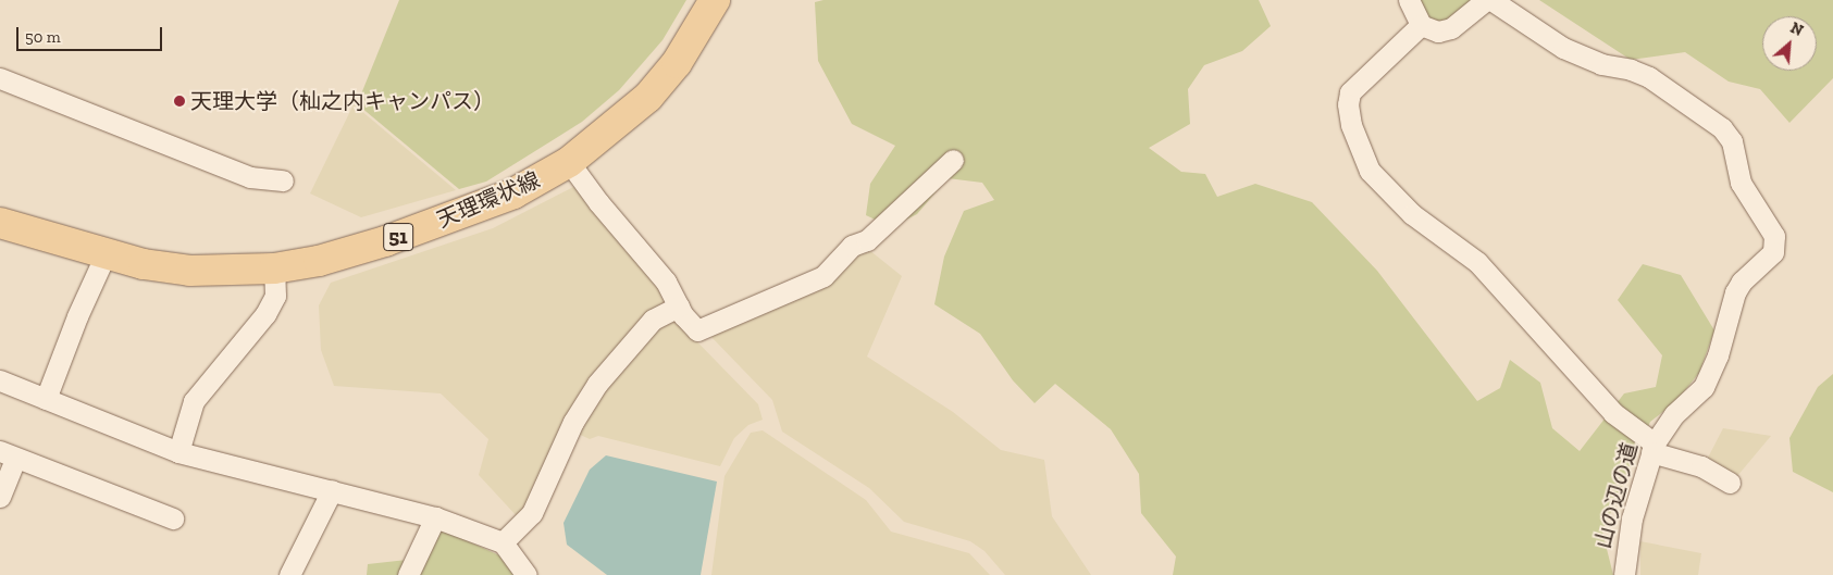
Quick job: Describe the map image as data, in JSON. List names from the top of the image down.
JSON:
{
  "streets": {
    "main road": ["天理環状線", "51"],
    "street": ["山の辺の道"]
  },
  "places": ["天理大学（杣之内キャンパス）"],
  "scale_bar": "50 m",
  "north": "top right"
}
